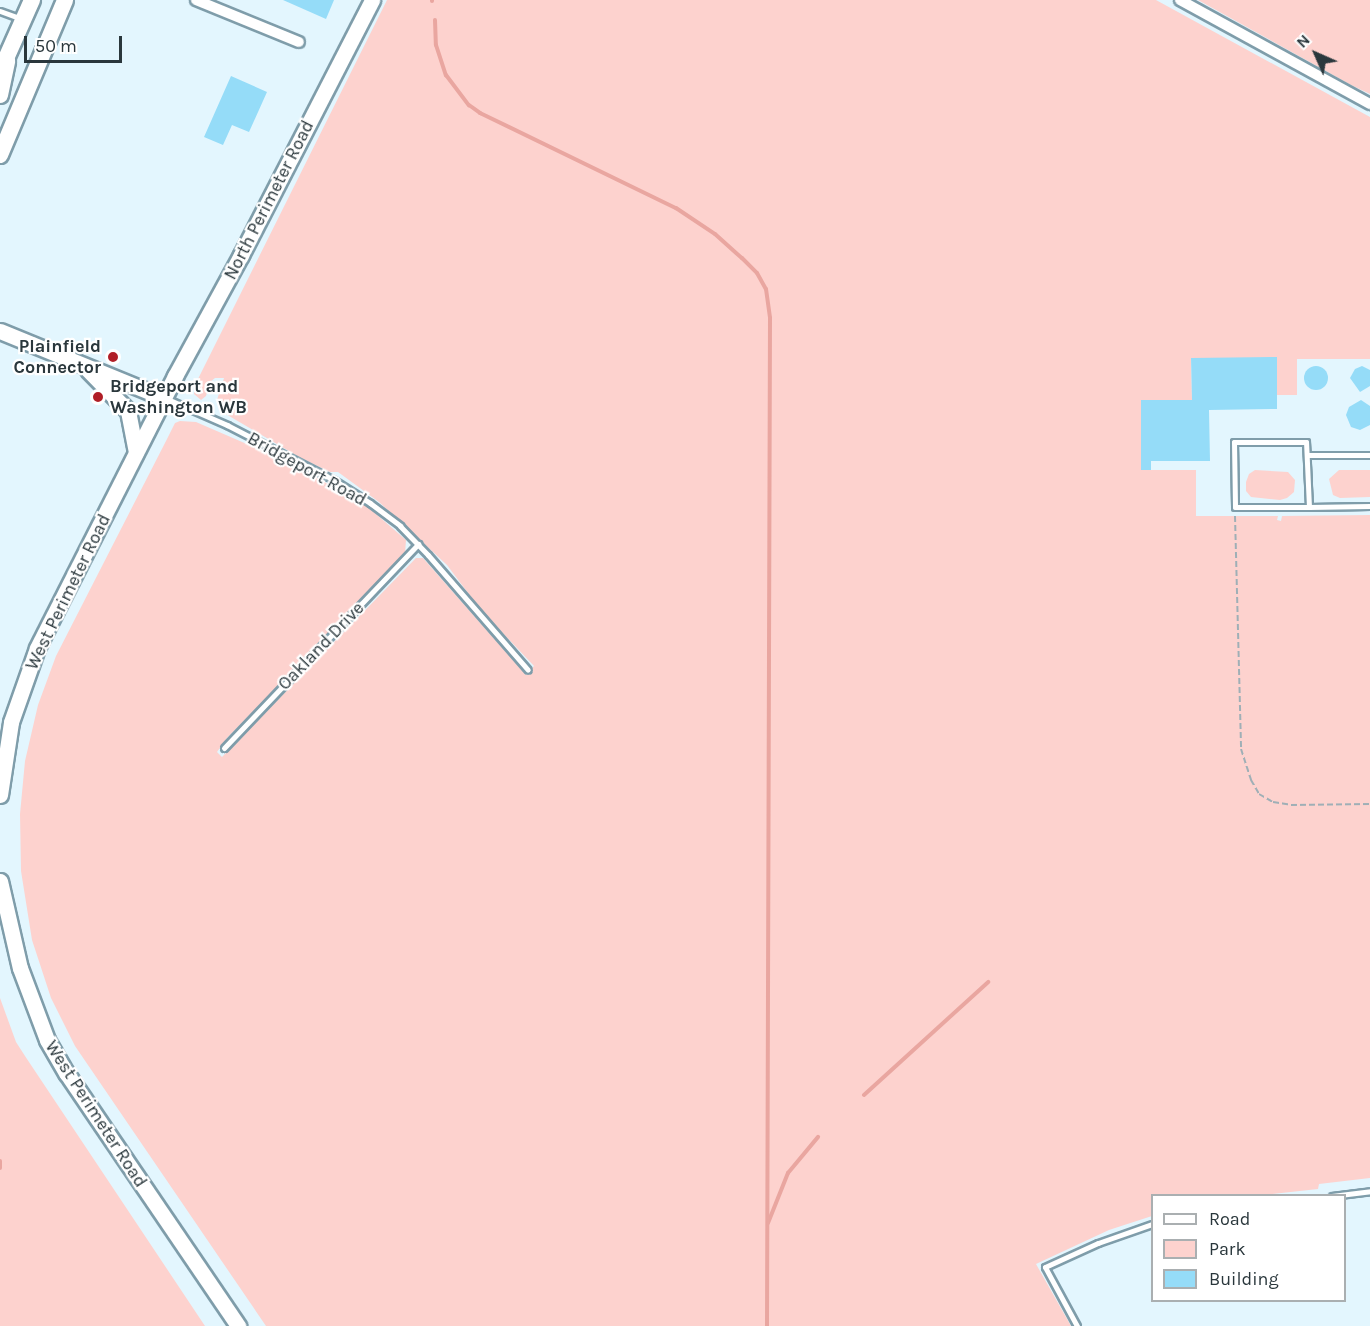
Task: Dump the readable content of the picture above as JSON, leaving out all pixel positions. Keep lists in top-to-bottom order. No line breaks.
{"streets":{"street":["North Perimeter Road","Bridgeport Road","West Perimeter Road"],"lane":["Oakland Drive"]},"crossings":[["North Perimeter Road","Bridgeport Road"],["North Perimeter Road","West Perimeter Road"],["Bridgeport Road","West Perimeter Road"],["Bridgeport Road","Oakland Drive"]],"places":["Plainfield Connector","Bridgeport and Washington WB"],"legend":["Road","Park","Building"],"scale_bar":"50 m","north":"top left"}
